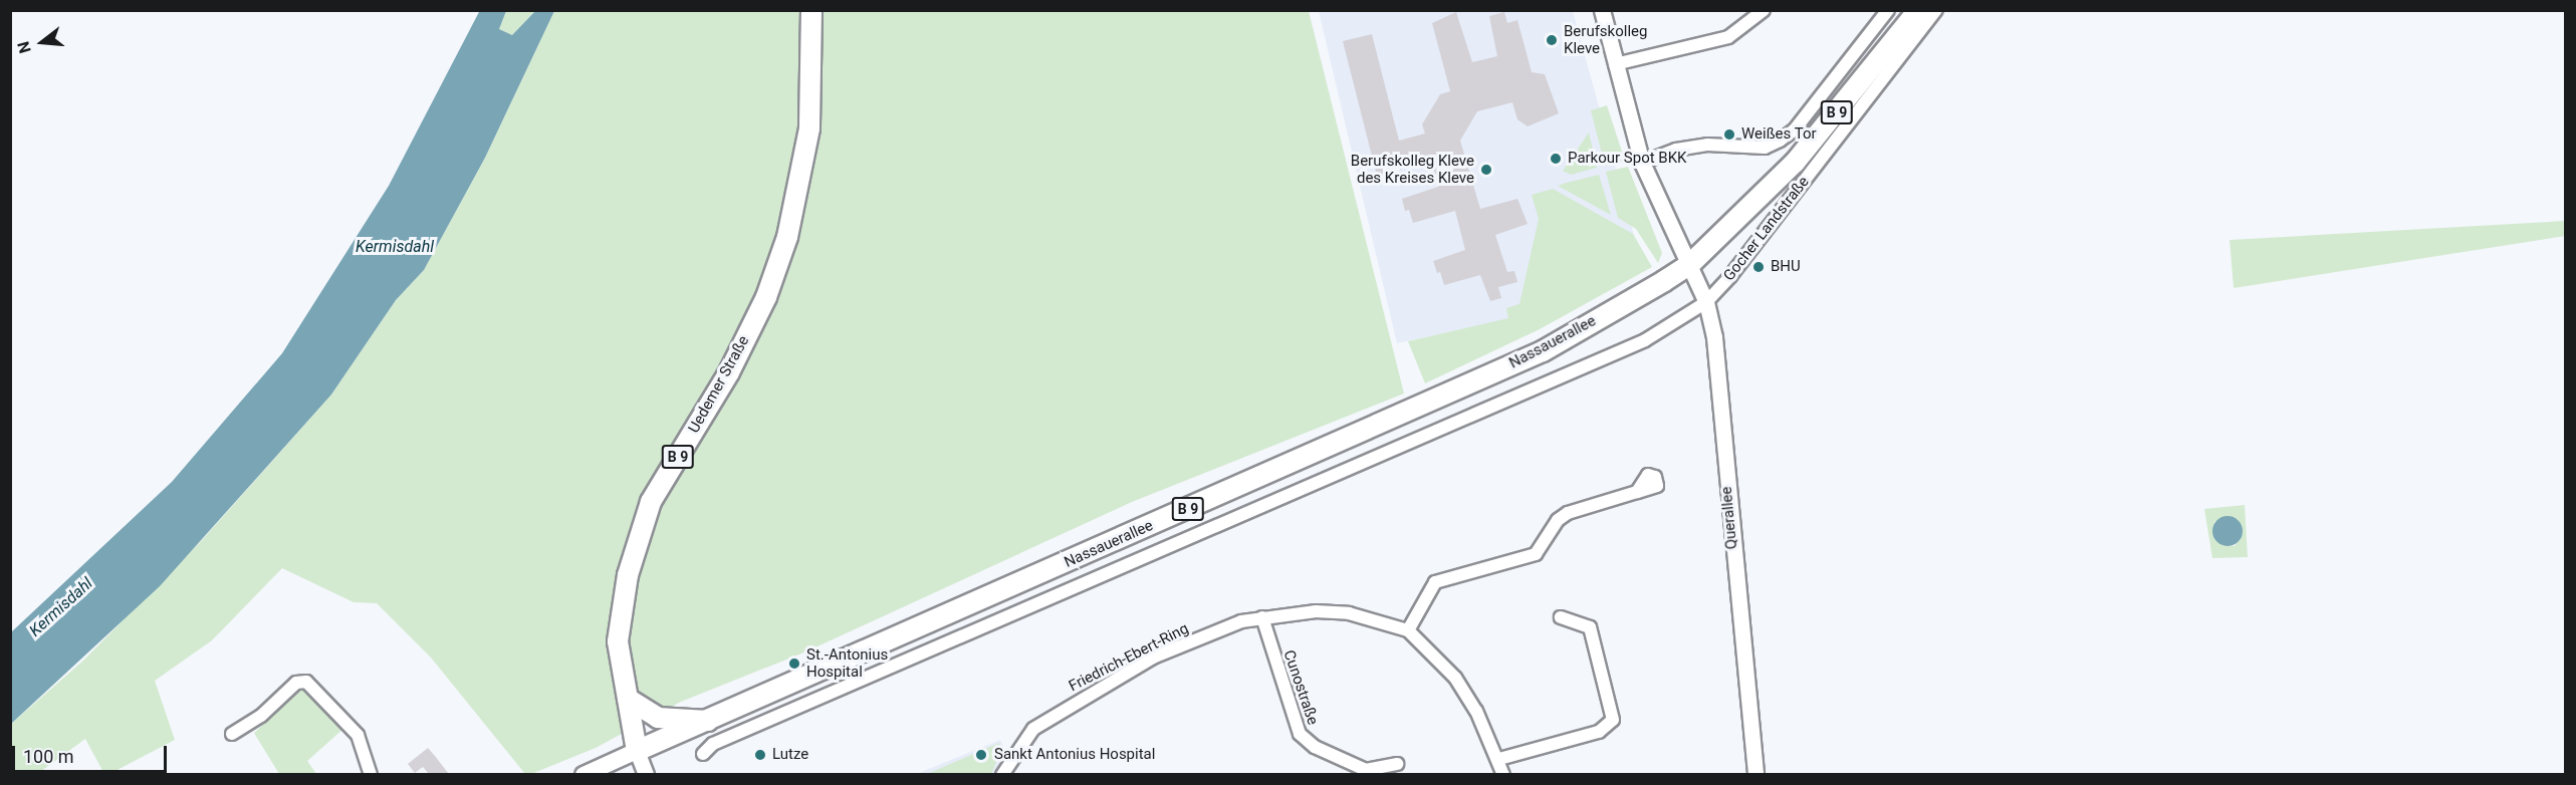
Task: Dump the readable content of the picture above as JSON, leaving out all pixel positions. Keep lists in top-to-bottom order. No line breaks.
{"streets":{"main road":["B 9","Gocher Landstraße","Nassauerallee","Uedemer Straße"],"street":["Querallee","Friedrich-Ebert-Ring","Cunostraße"]},"crossings":[["Gocher Landstraße","Nassauerallee"],["Gocher Landstraße","Querallee"],["Nassauerallee","Uedemer Straße"],["Nassauerallee","Querallee"],["Friedrich-Ebert-Ring","Cunostraße"]],"water":["Kermisdahl"],"places":["Berufskolleg Kleve","Weißes Tor","Parkour Spot BKK","Berufskolleg Kleve des Kreises Kleve","BHU","St.-Antonius Hospital","Lutze","Sankt Antonius Hospital"],"scale_bar":"100 m","north":"left"}
